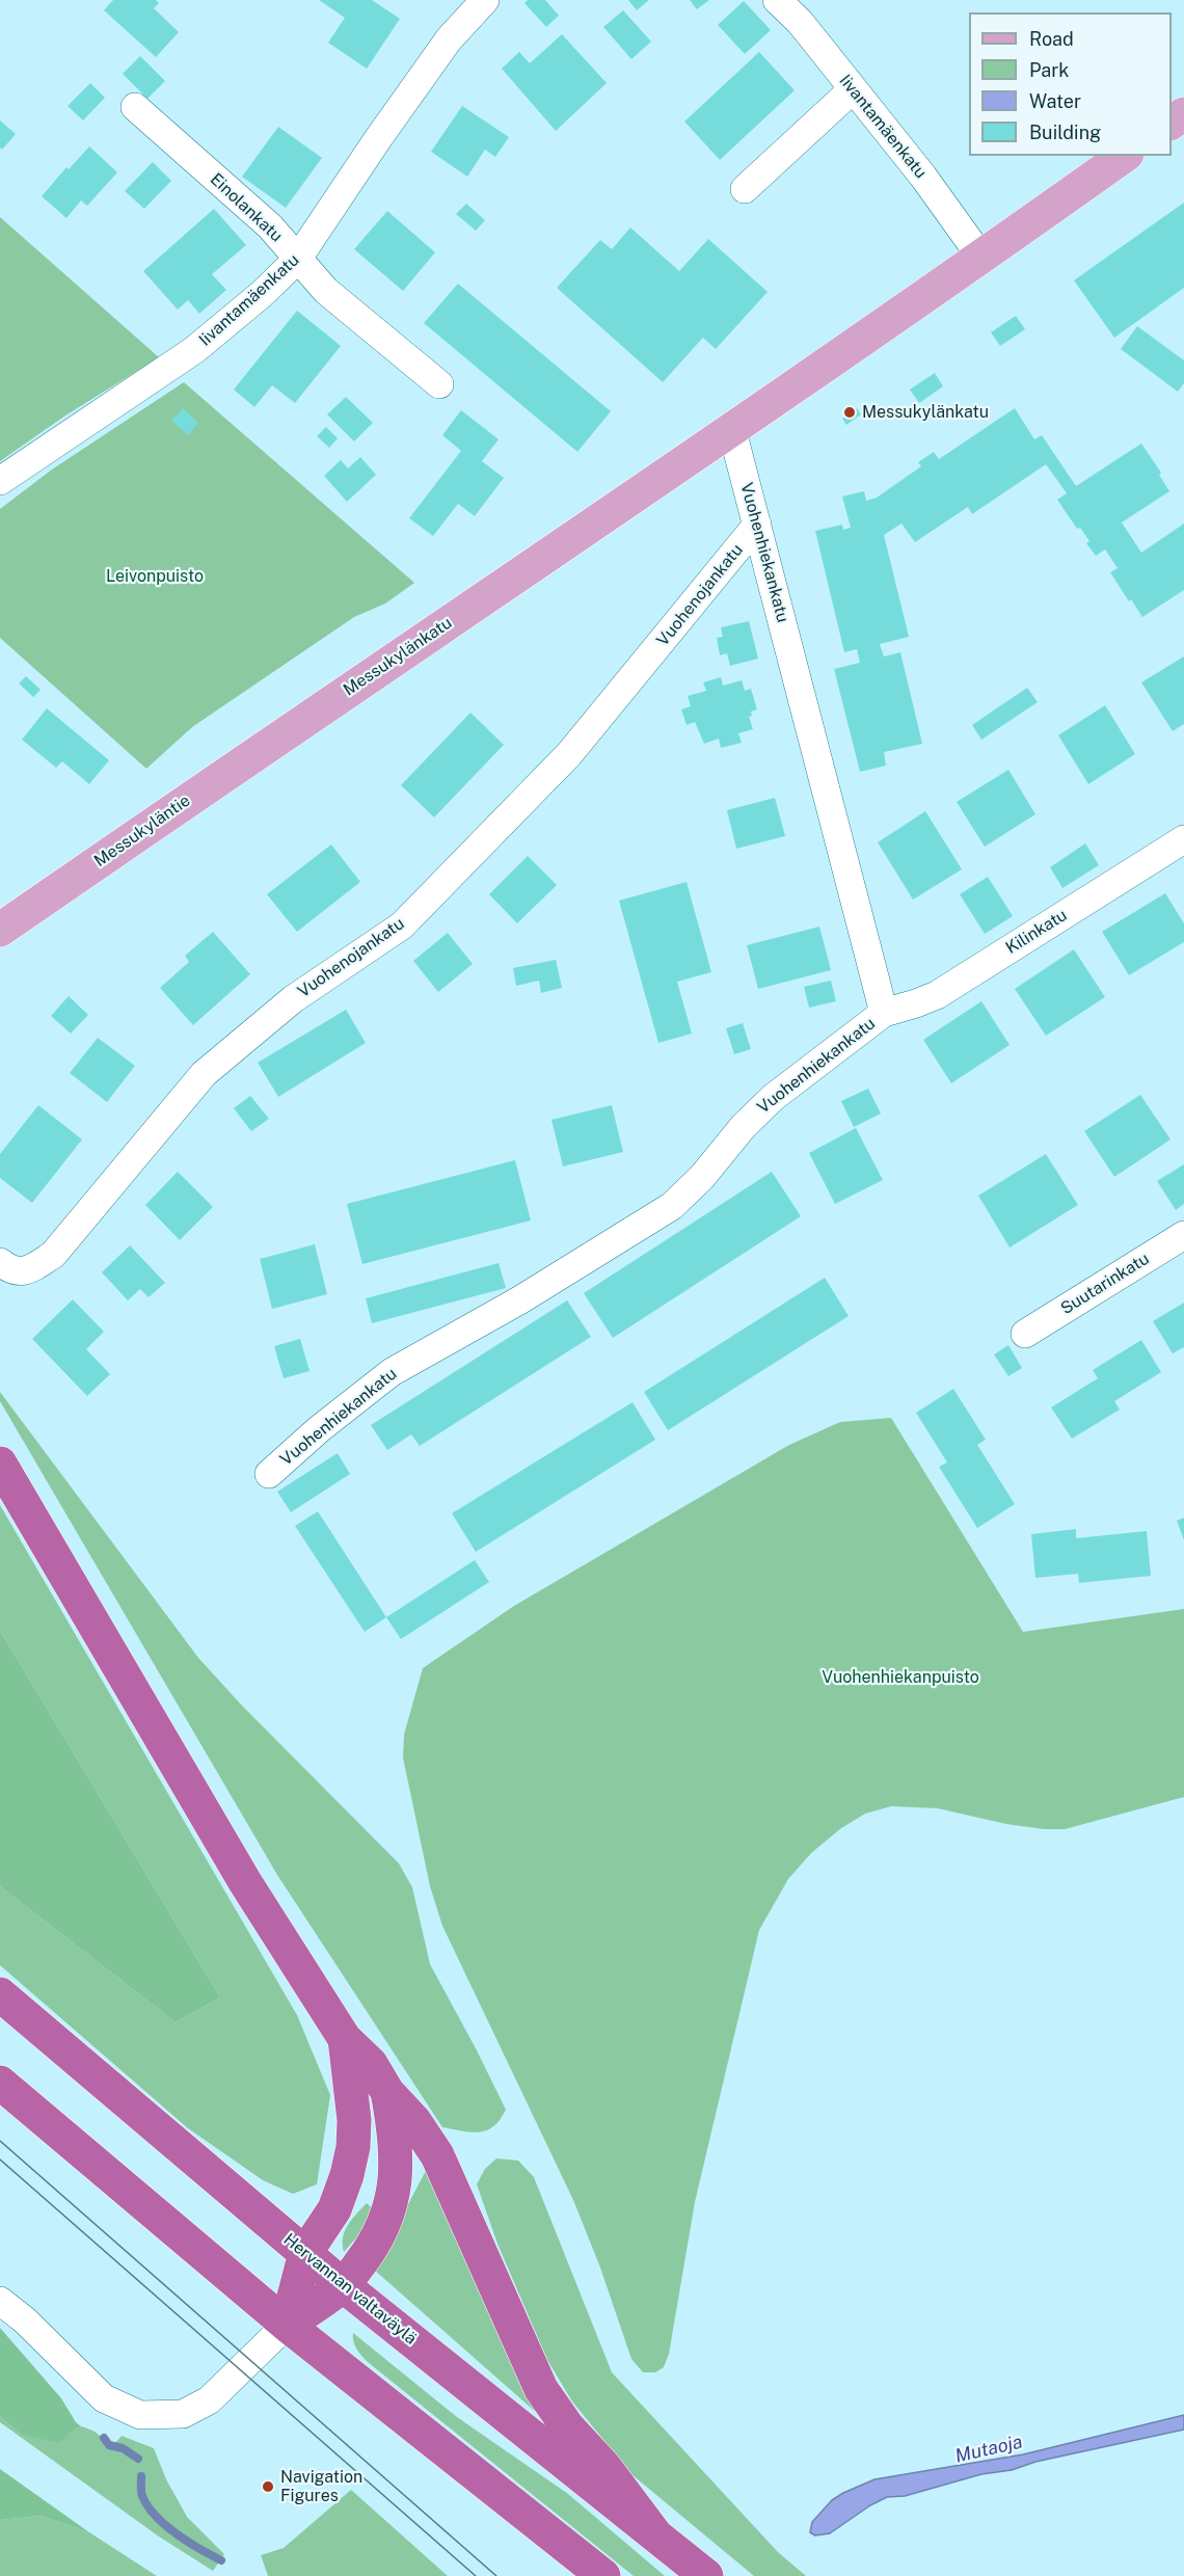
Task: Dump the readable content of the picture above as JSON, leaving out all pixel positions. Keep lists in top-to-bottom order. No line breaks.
{"streets":{"highway":["Hervannan valtaväylä"],"main road":["Messukylänkatu","Messukyläntie"],"street":["Iivantamäenkatu","Einolankatu","Vuohenhiekankatu","Vuohenojankatu","Kilinkatu","Suutarinkatu"]},"crossings":[["Iivantamäenkatu","Einolankatu"],["Iivantamäenkatu","Messukylänkatu"],["Vuohenhiekankatu","Vuohenojankatu"],["Vuohenhiekankatu","Messukylänkatu"],["Vuohenhiekankatu","Kilinkatu"],["Messukylänkatu","Messukyläntie"]],"water":["Mutaoja"],"parks":["Leivonpuisto","Vuohenhiekanpuisto"],"places":["Messukylänkatu","Navigation Figures"],"legend":["Road","Park","Water","Building"]}
